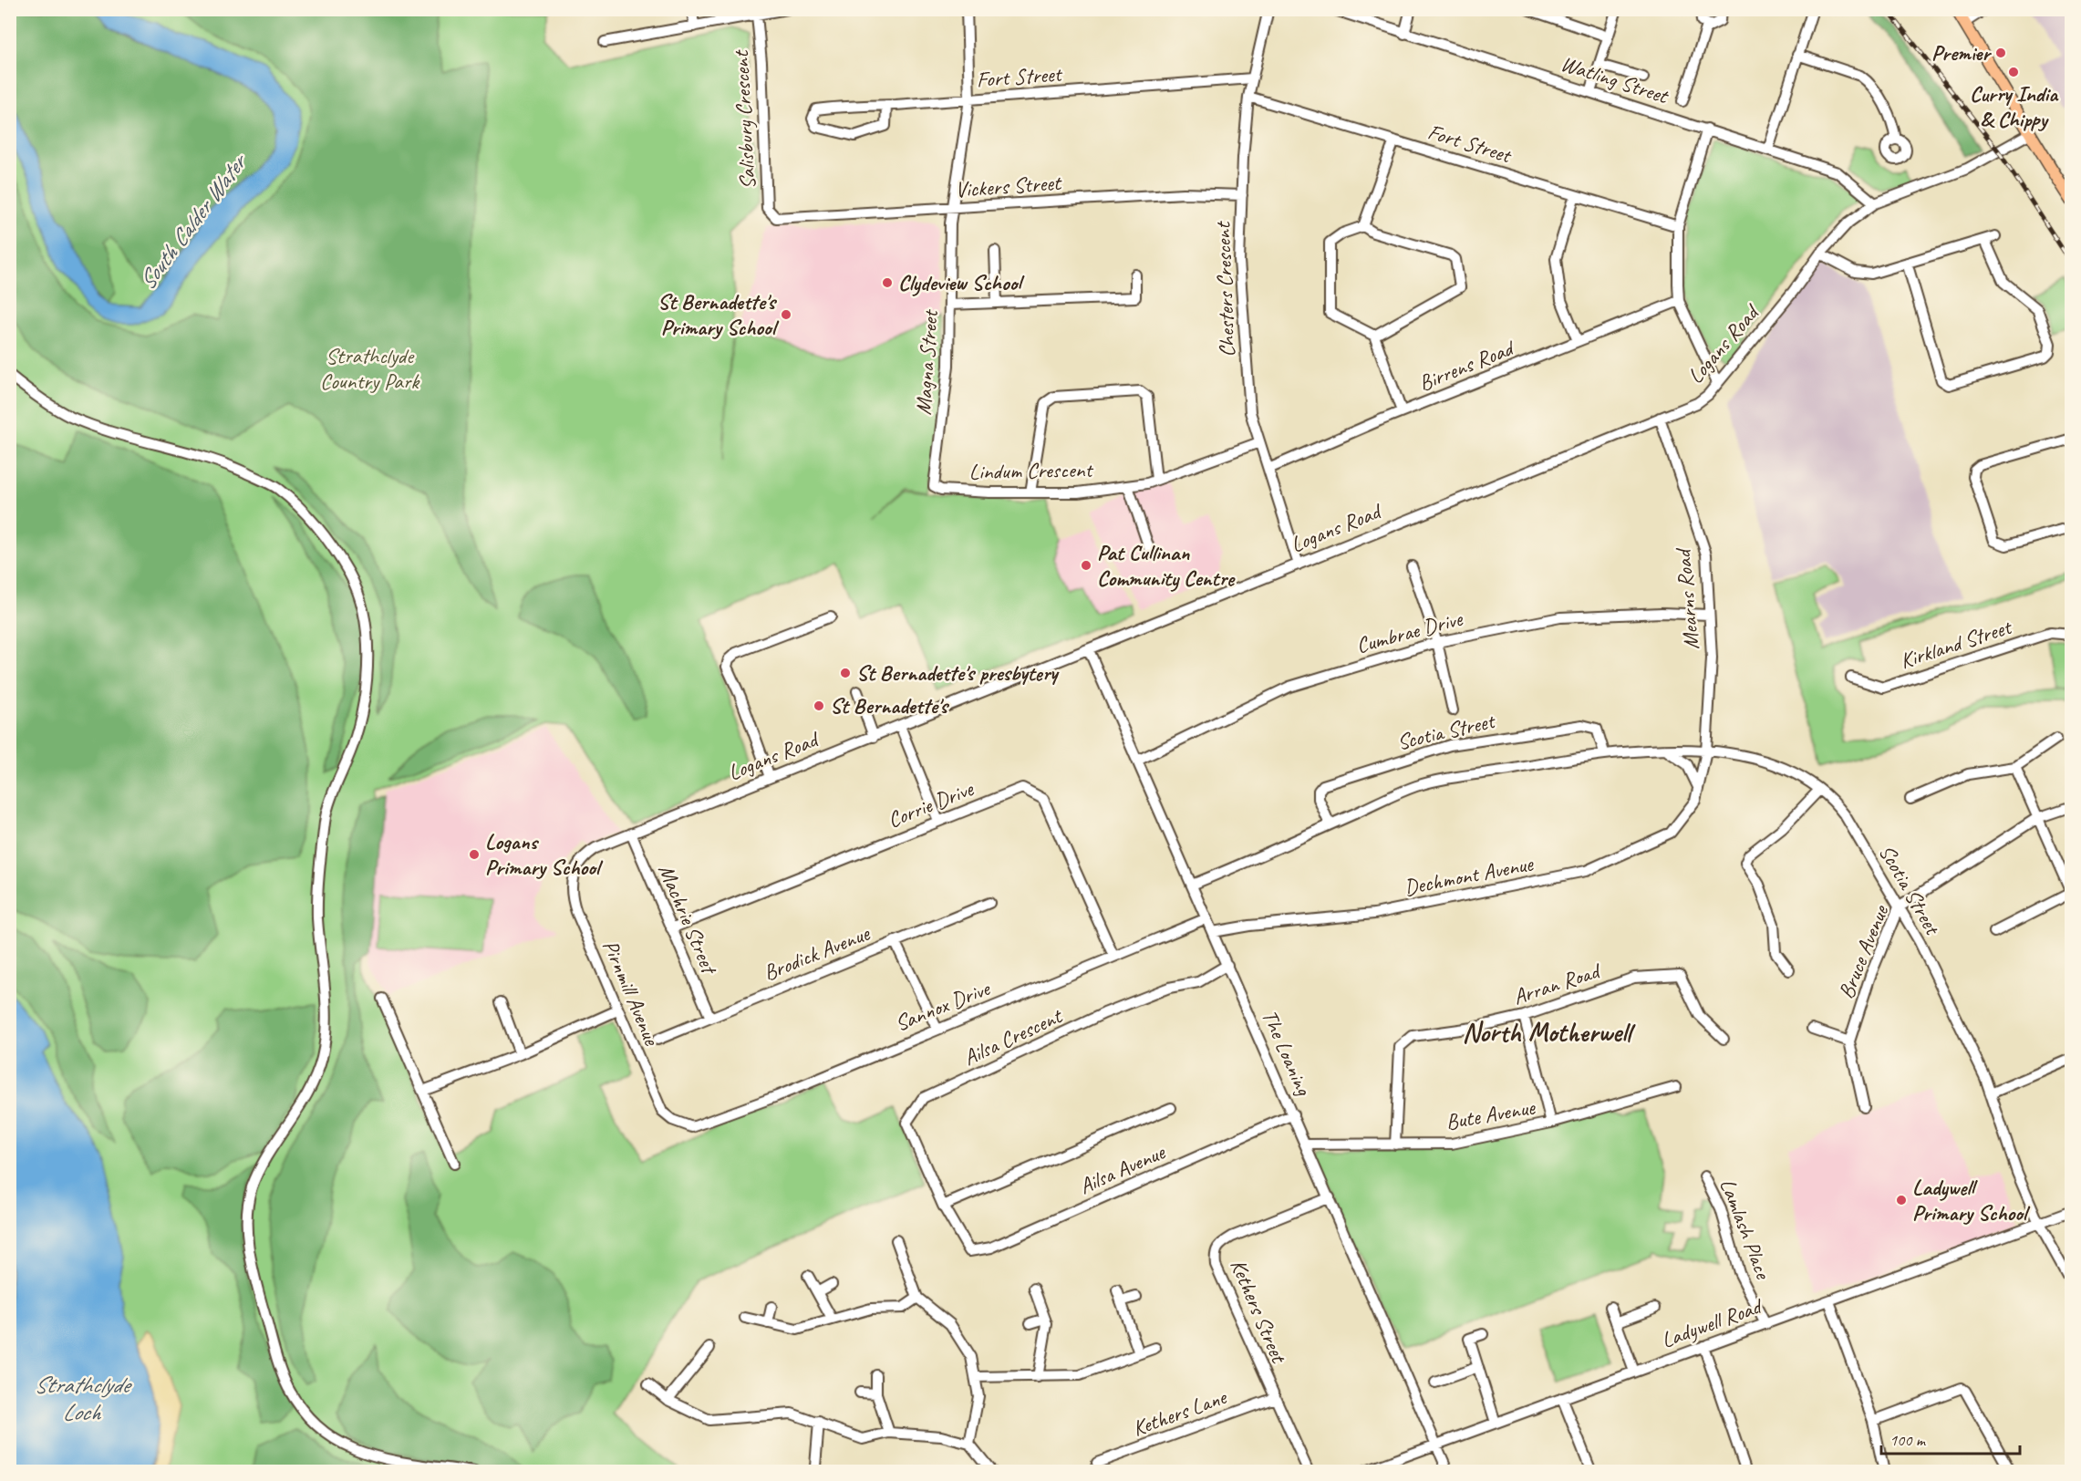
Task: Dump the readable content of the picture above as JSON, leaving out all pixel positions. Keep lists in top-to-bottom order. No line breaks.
{"streets":{"street":["Fort Street","Watling Street","Salisbury Crescent","Vickers Street","Chesters Crescent","Logans Road","Magna Street","Birrens Road","Lindum Crescent","Mearns Road","Cumbrae Drive","Kirkland Street","Scotia Street","Corrie Drive","Dechmont Avenue","Machrie Street","Bruce Avenue","Brodick Avenue","Arran Road","Pirnmill Avenue","Sannox Drive","Ailsa Crescent","The Loaning","Bute Avenue","Ailsa Avenue","Lamlash Place","Kethers Street","Ladywell Road","Kethers Lane"]},"crossings":[["Fort Street","Chesters Crescent"],["Fort Street","Magna Street"],["Watling Street","Logans Road"],["Salisbury Crescent","Vickers Street"],["Vickers Street","Chesters Crescent"],["Vickers Street","Magna Street"],["Chesters Crescent","Logans Road"],["Chesters Crescent","Birrens Road"],["Chesters Crescent","Lindum Crescent"],["Logans Road","Mearns Road"],["Logans Road","Machrie Street"],["Logans Road","Pirnmill Avenue"],["Logans Road","The Loaning"],["Magna Street","Lindum Crescent"],["Mearns Road","Cumbrae Drive"],["Mearns Road","Scotia Street"],["Mearns Road","Dechmont Avenue"],["Cumbrae Drive","The Loaning"],["Scotia Street","Dechmont Avenue"],["Scotia Street","Bruce Avenue"],["Scotia Street","The Loaning"],["Scotia Street","Ladywell Road"],["Corrie Drive","Machrie Street"],["Corrie Drive","Sannox Drive"],["Dechmont Avenue","The Loaning"],["Machrie Street","Brodick Avenue"],["Arran Road","Bute Avenue"],["Pirnmill Avenue","Sannox Drive"],["Sannox Drive","The Loaning"],["Ailsa Crescent","The Loaning"],["Ailsa Crescent","Ailsa Avenue"],["The Loaning","Bute Avenue"],["The Loaning","Ailsa Avenue"],["The Loaning","Kethers Street"],["The Loaning","Ladywell Road"],["Lamlash Place","Ladywell Road"],["Kethers Street","Kethers Lane"]],"districts":["North Motherwell"],"water":["South Calder Water","Strathclyde Loch"],"parks":["Strathclyde Country Park"],"places":["Premier","Curry India & Chippy","Clydeview School","St Bernadette's Primary School","Pat Cullinan Community Centre","St Bernadette's presbytery","St Bernadette's","Logans Primary School","Ladywell Primary School"],"scale_bar":"100 m"}
